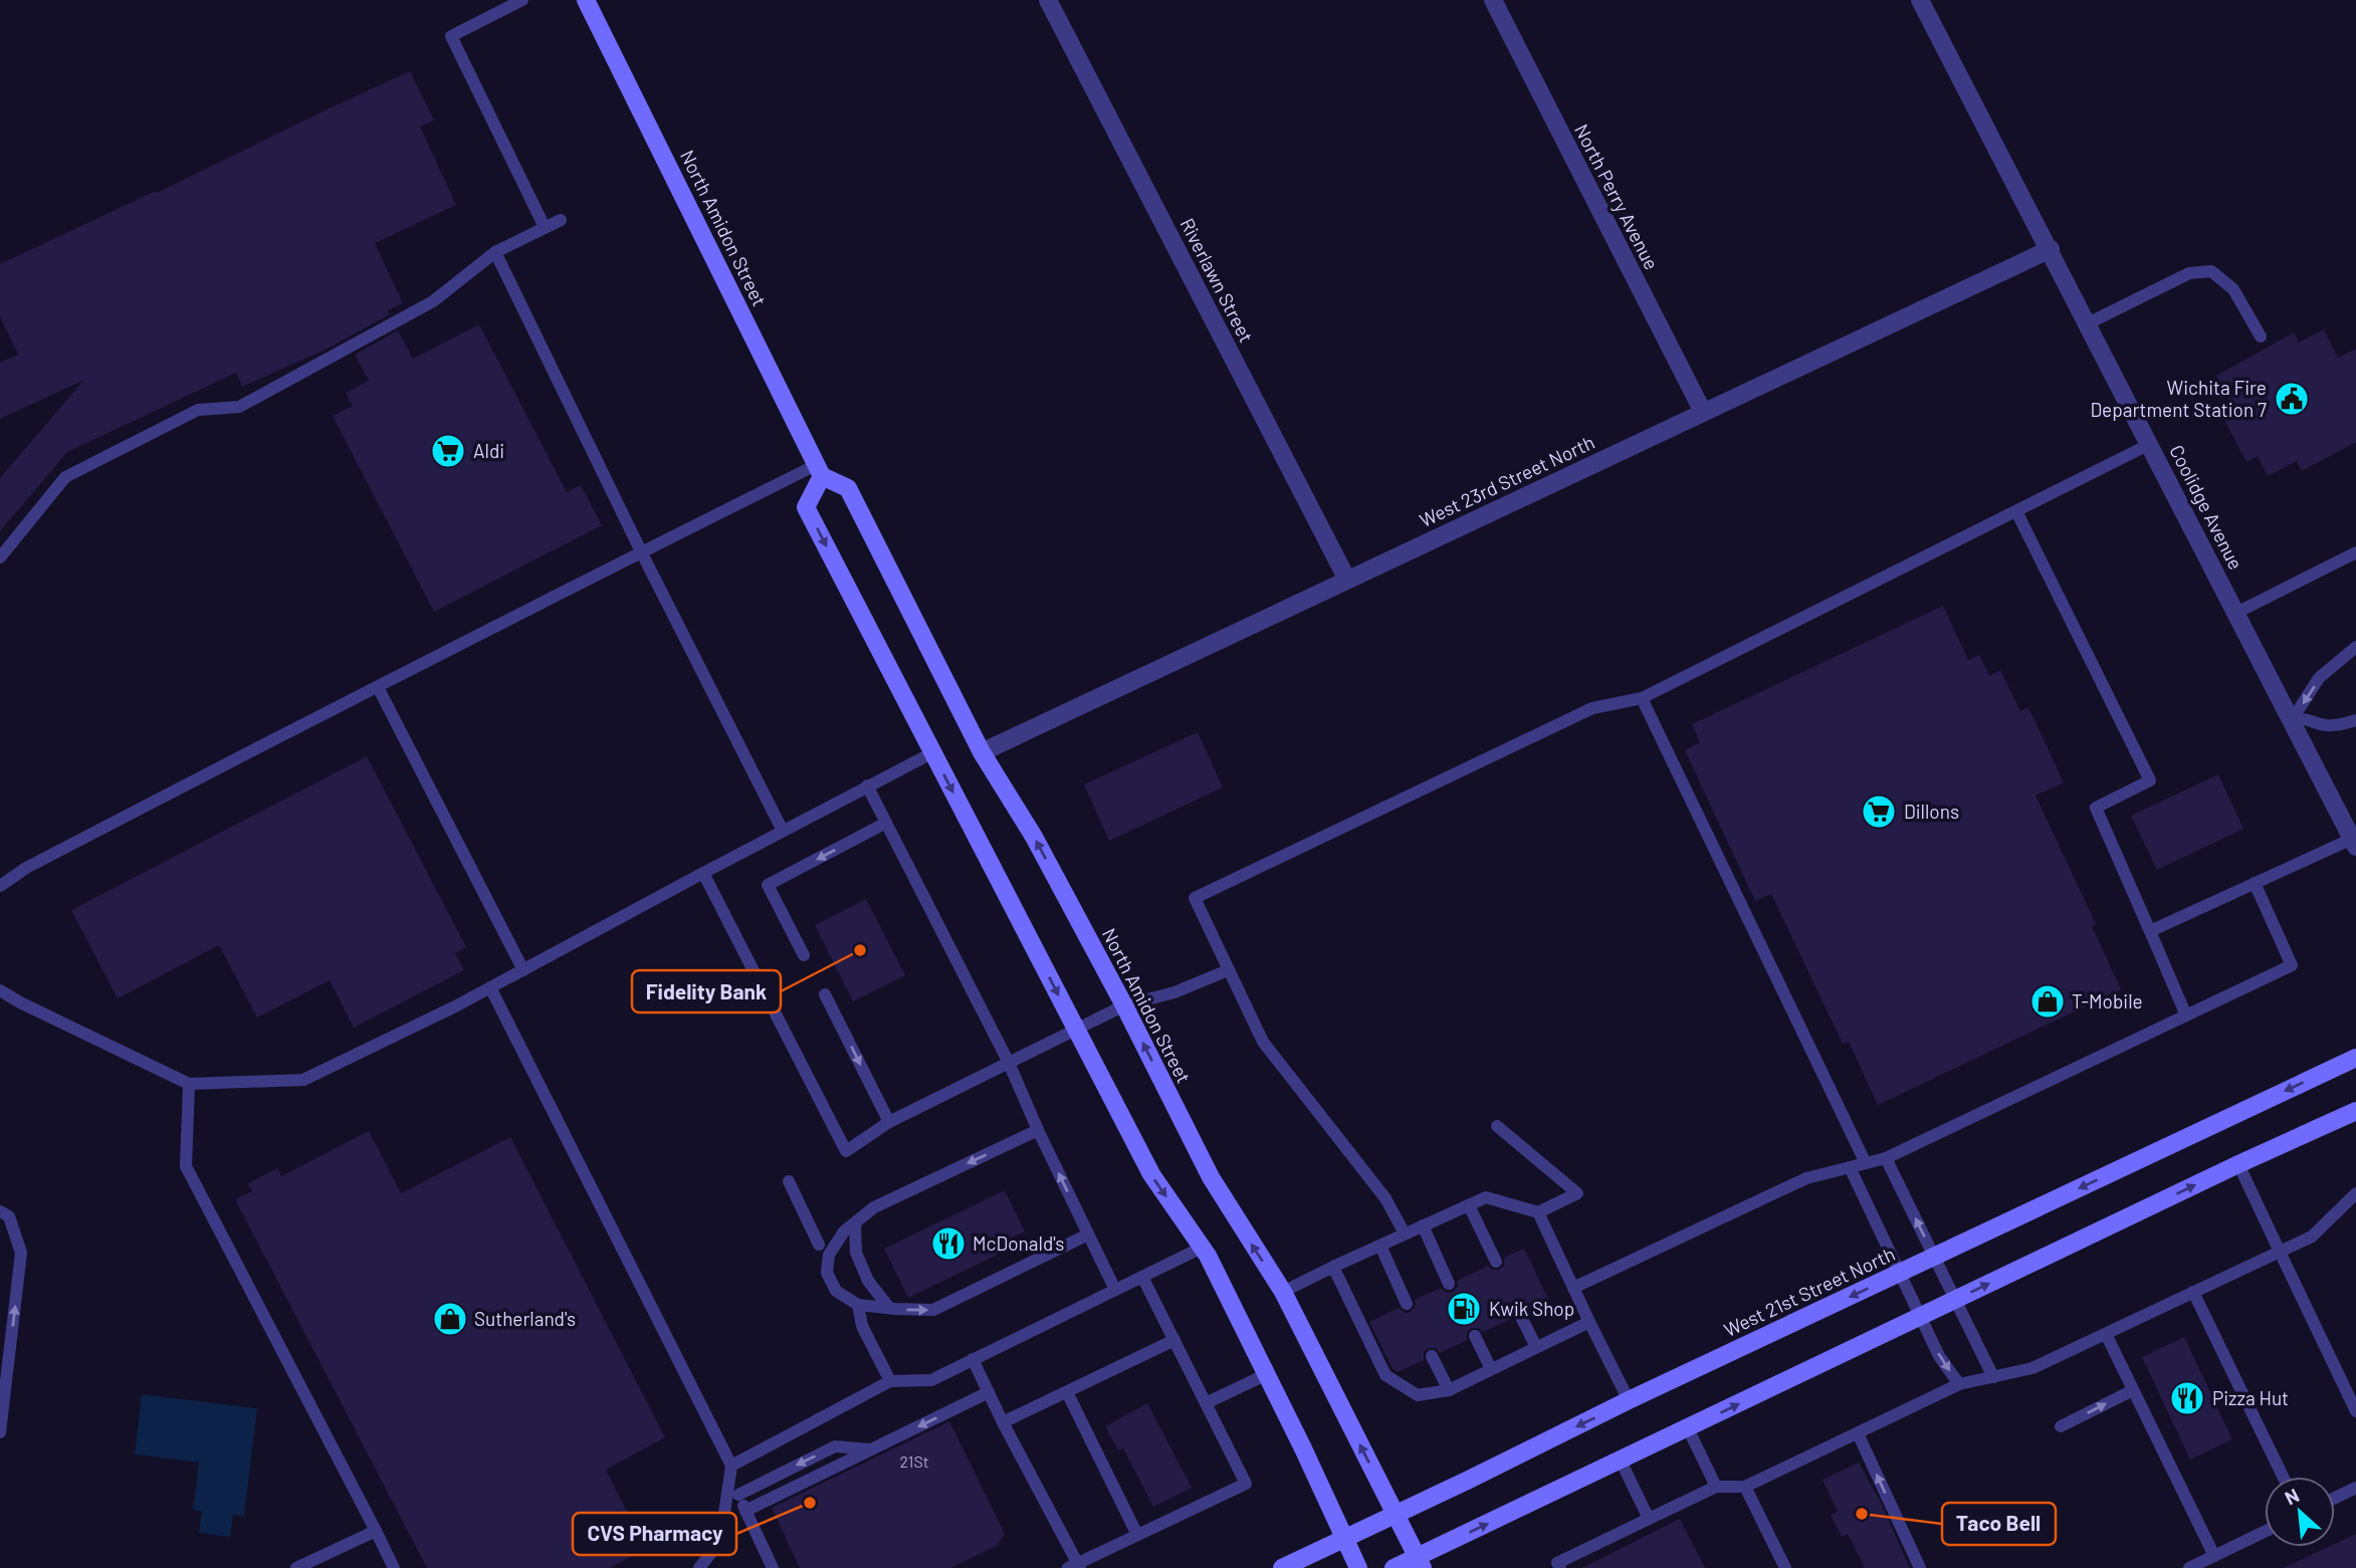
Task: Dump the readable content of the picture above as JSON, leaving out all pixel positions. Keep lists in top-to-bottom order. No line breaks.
{"streets":{"main road":["North Amidon Street","West 21st Street North"],"street":["North Perry Avenue","Riverlawn Street","West 23rd Street North","Coolidge Avenue"]},"crossings":[["North Perry Avenue","West 23rd Street North"],["North Amidon Street","West 23rd Street North"],["North Amidon Street","West 21st Street North"],["Riverlawn Street","West 23rd Street North"],["West 23rd Street North","Coolidge Avenue"]],"places":{"public building":["Wichita Fire Department Station 7"],"supermarket":["Aldi","Dillons"],"other":["Fidelity Bank","CVS Pharmacy","Taco Bell"],"shop":["T-Mobile","Sutherland's"],"restaurant":["McDonald's","Pizza Hut"],"fuel station":["Kwik Shop"]},"house_numbers":["21St"],"north":"top left"}
